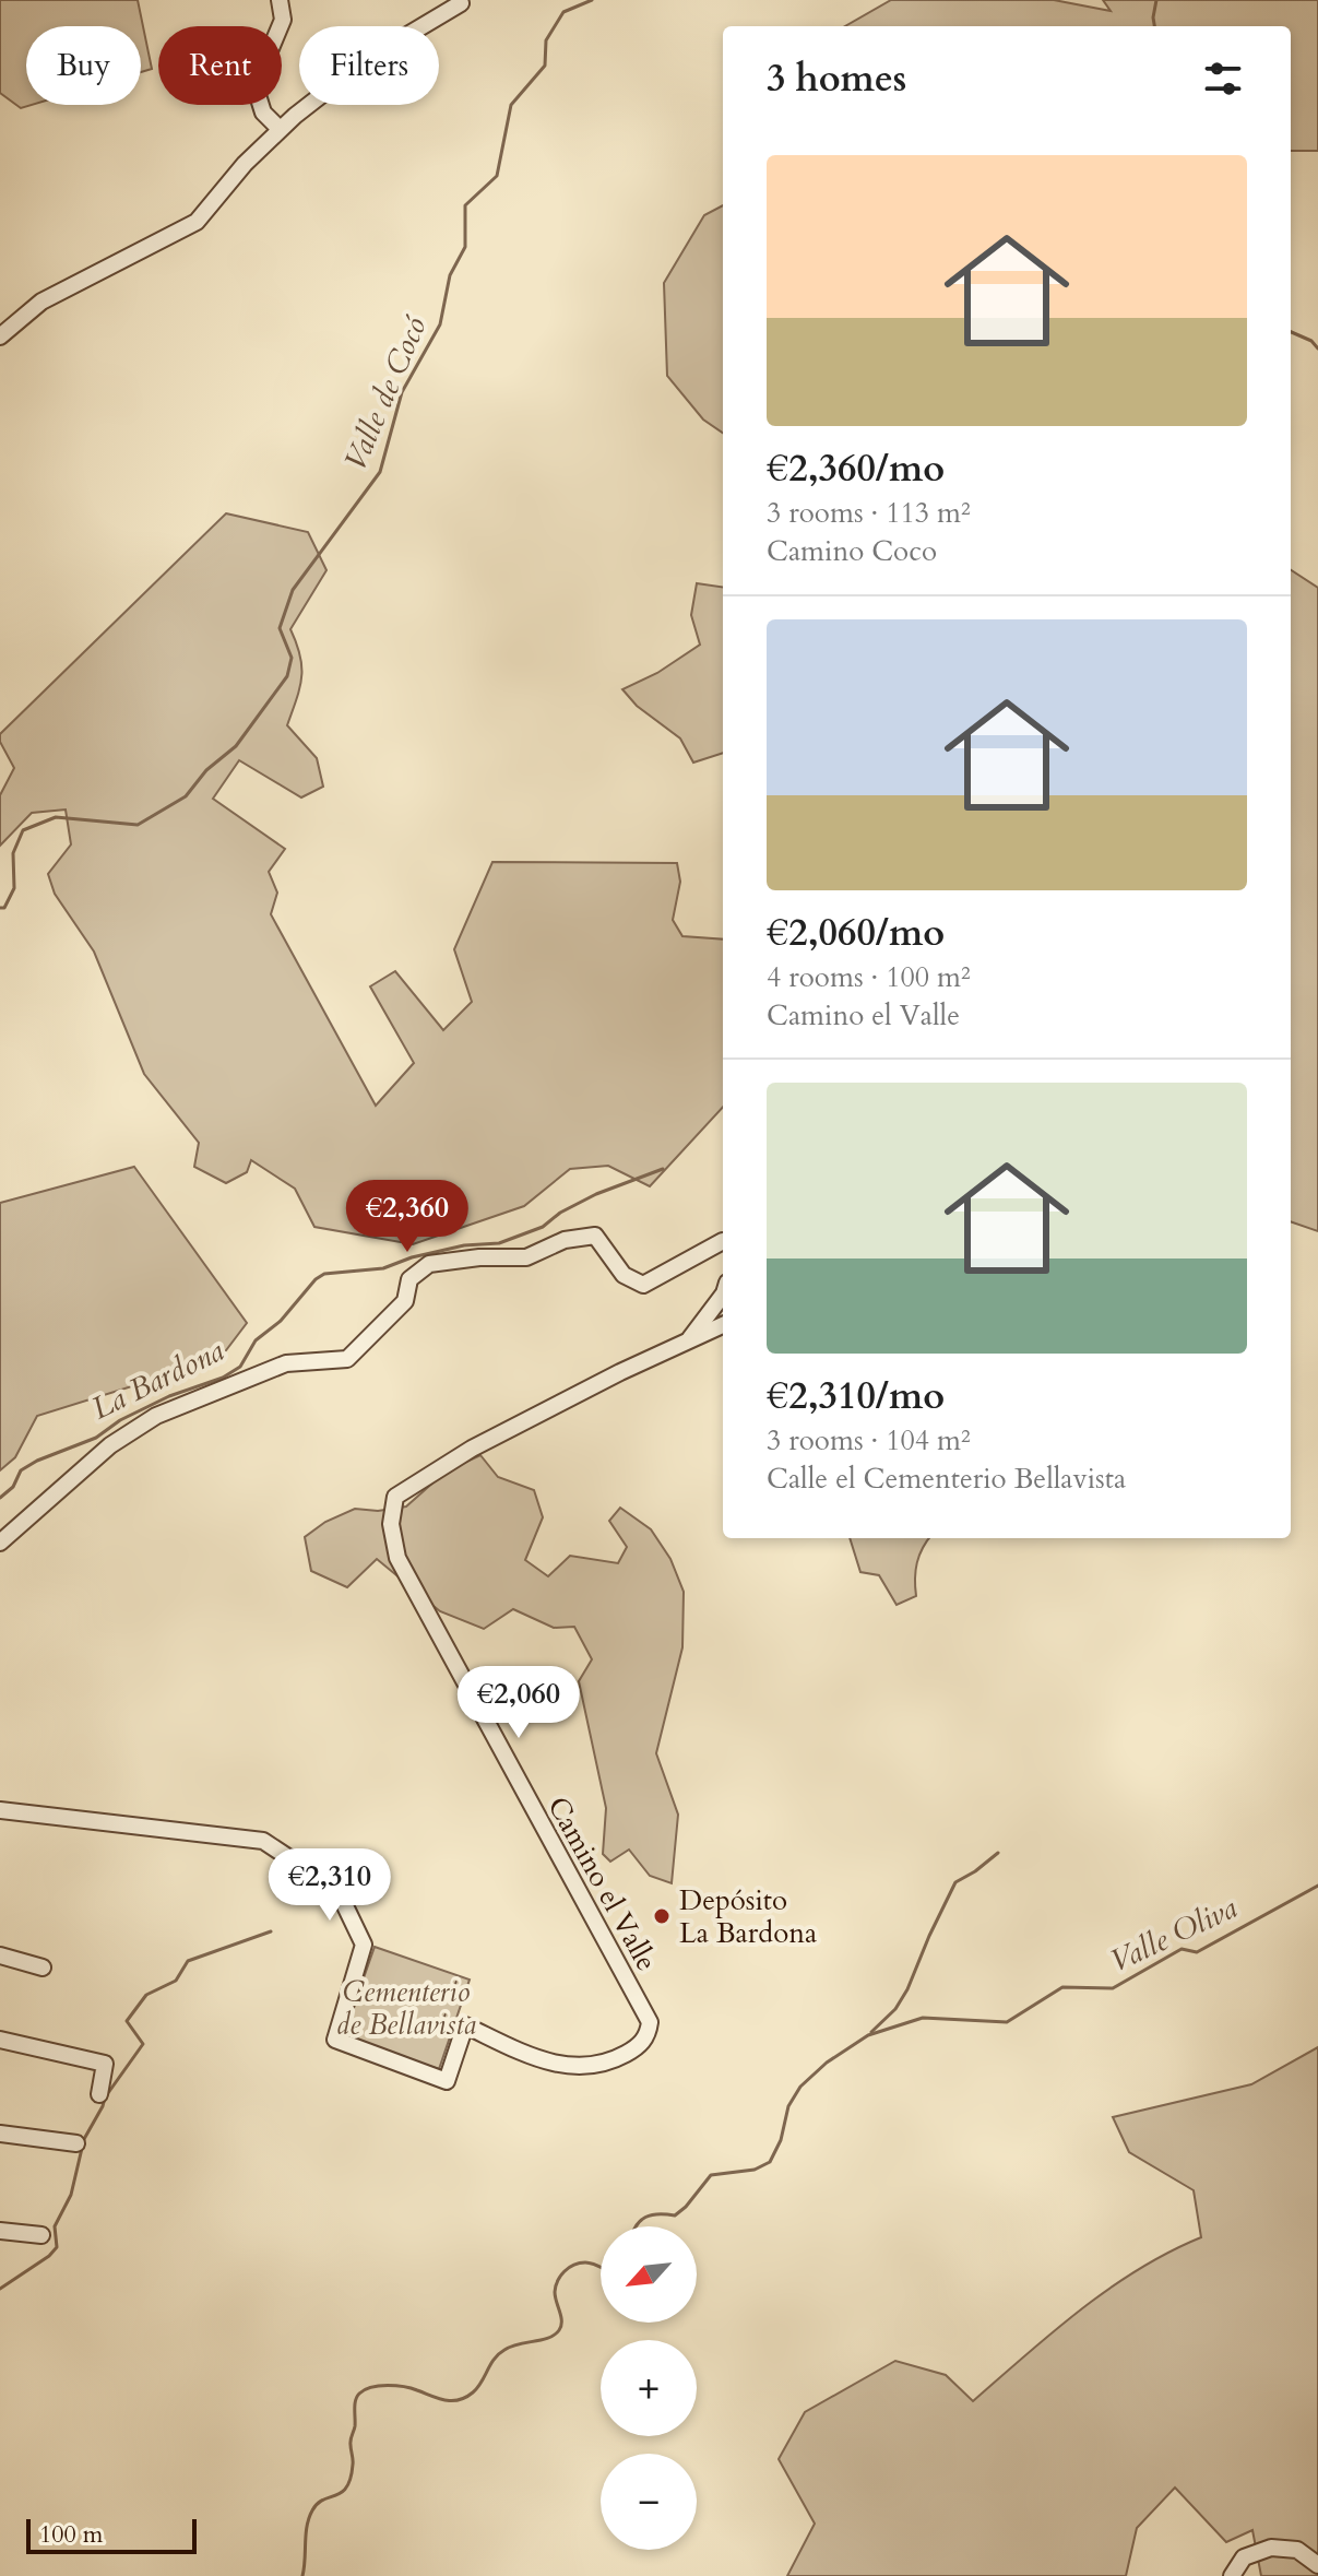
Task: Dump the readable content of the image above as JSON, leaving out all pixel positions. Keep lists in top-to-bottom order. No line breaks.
{"streets":{"street":["Camino el Valle"]},"water":["Valle de Cocó","La Bardona","Valle Oliva"],"parks":["Cementerio de Bellavista"],"places":["Depósito La Bardona"],"scale_bar":"100 m","north":"bottom left","page":{"chip":["Buy","Rent","Filters"],"heading":"3 homes","list":[{"name":"€2,360/mo","note":"3 rooms · 113 m² · Camino Coco"},{"name":"€2,060/mo","note":"4 rooms · 100 m² · Camino el Valle"},{"name":"€2,310/mo","note":"3 rooms · 104 m² · Calle el Cementerio Bellavista"}],"price":["€2,360","€2,060","€2,310"],"map_buttons":["+","−"],"scale":"100 m"}}
